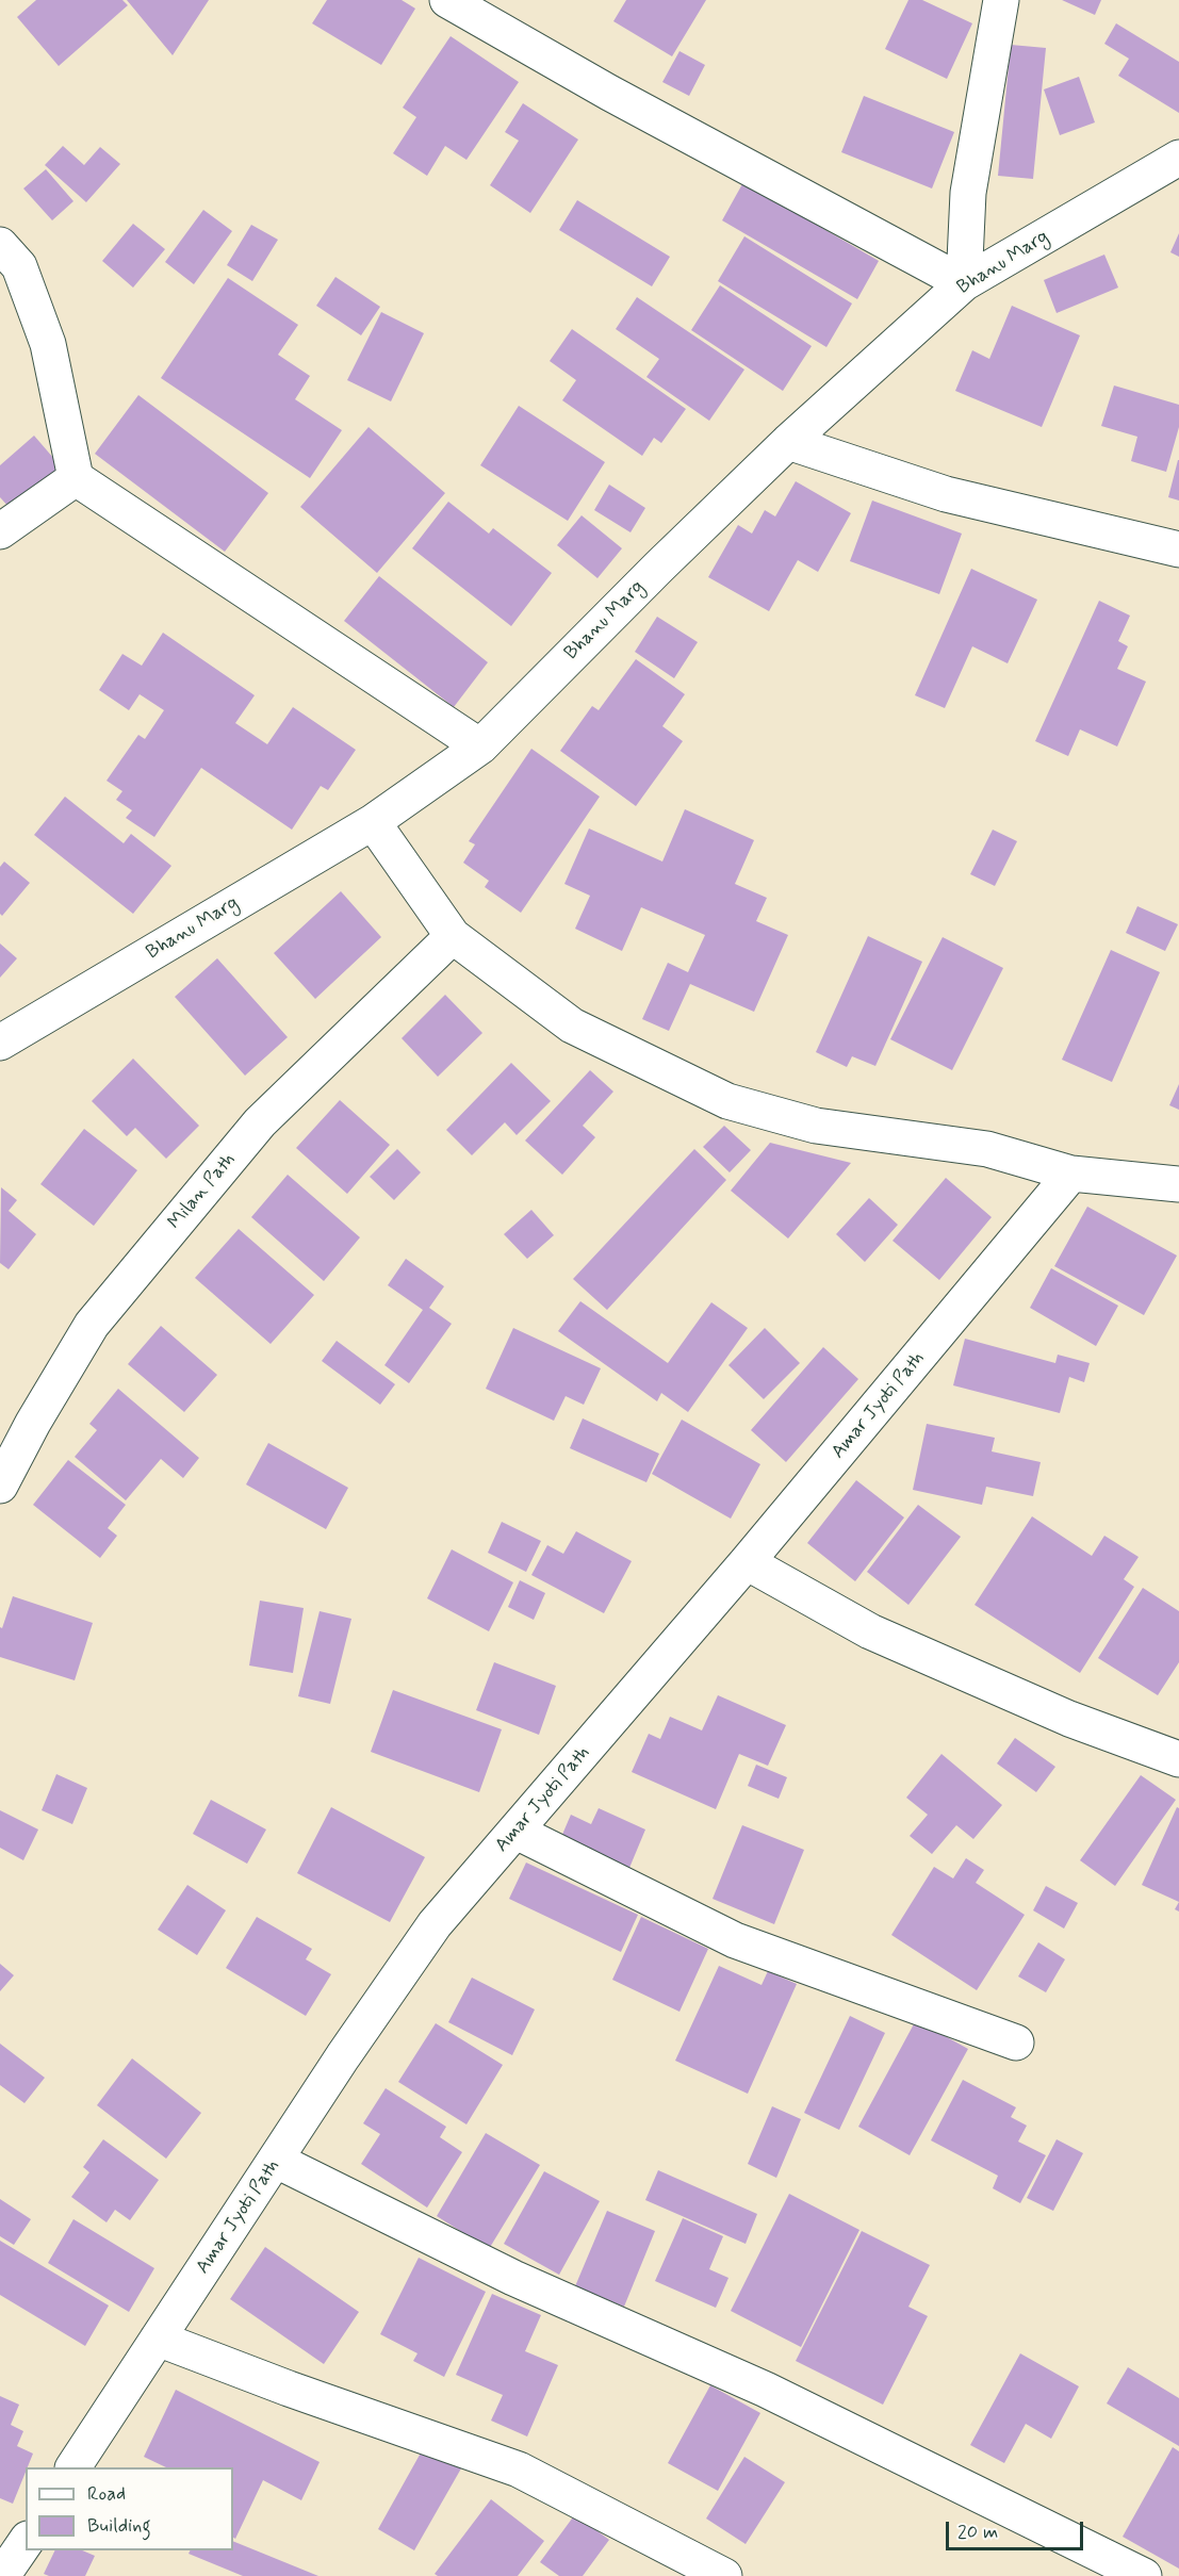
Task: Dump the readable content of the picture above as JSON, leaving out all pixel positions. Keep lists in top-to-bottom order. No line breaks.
{"streets":{"street":["Bhanu Marg","Milan Path","Amar Jyoti Path"]},"legend":["Road","Building"],"scale_bar":"20 m"}
